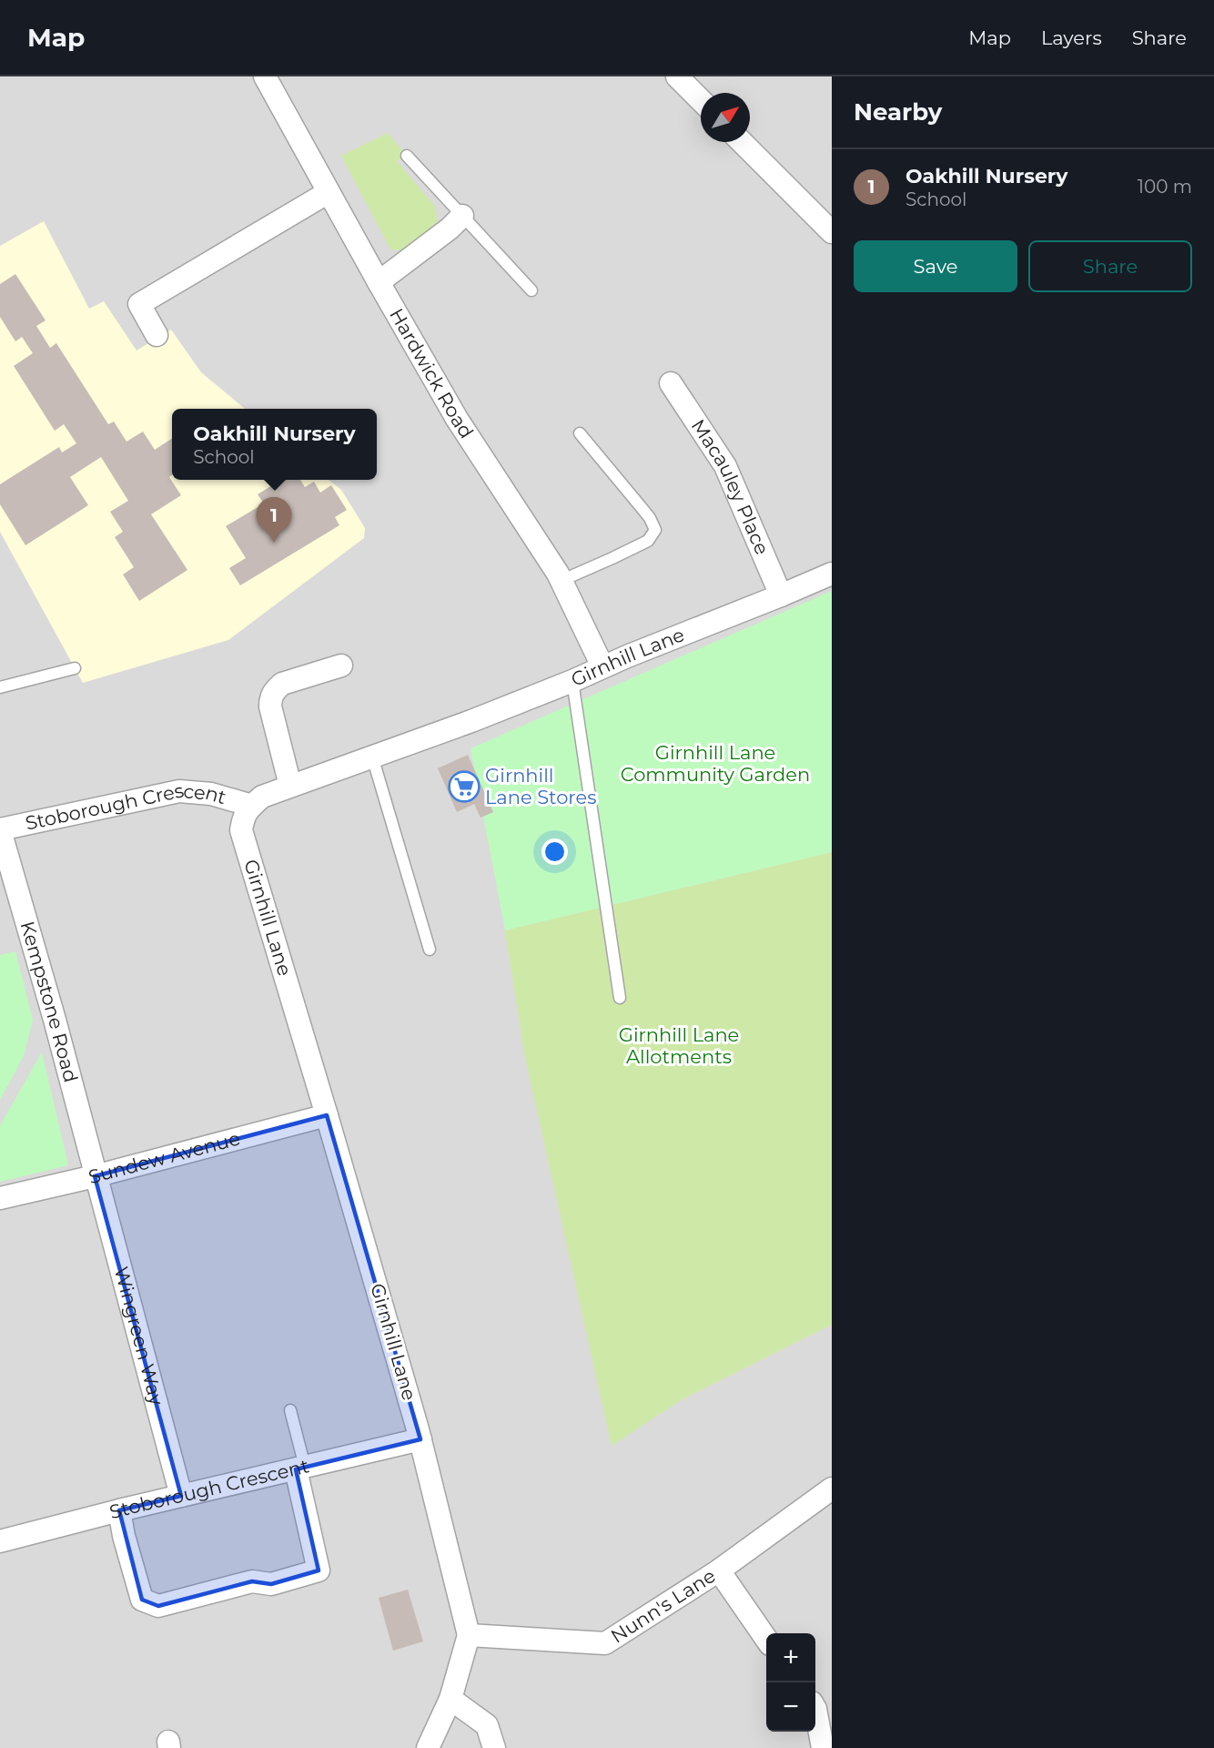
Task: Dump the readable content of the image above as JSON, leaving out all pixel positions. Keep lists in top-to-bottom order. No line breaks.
{"streets":{"street":["Hardwick Road","Macauley Place","Girnhill Lane","Stoborough Crescent","Kempstone Road","Sundew Avenue","Wingreen Way","Nunn's Lane"]},"crossings":[["Hardwick Road","Girnhill Lane"],["Macauley Place","Girnhill Lane"],["Girnhill Lane","Stoborough Crescent"],["Girnhill Lane","Sundew Avenue"],["Girnhill Lane","Nunn's Lane"],["Stoborough Crescent","Kempstone Road"],["Stoborough Crescent","Wingreen Way"],["Kempstone Road","Sundew Avenue"],["Kempstone Road","Wingreen Way"],["Sundew Avenue","Wingreen Way"]],"parks":["Girnhill Lane Community Garden","Girnhill Lane Allotments"],"places":{"supermarket":["Girnhill Lane Stores"]},"north":"top right","page":{"header":"Map","nav":["Map","Layers","Share"],"heading":"Nearby","list":[{"mark":"1","name":"Oakhill Nursery","note":"School","value":"100 m"}],"buttons":["Save","Share"],"popup":["Oakhill Nursery","School"],"pins":"1","map_buttons":["+","−"]}}
